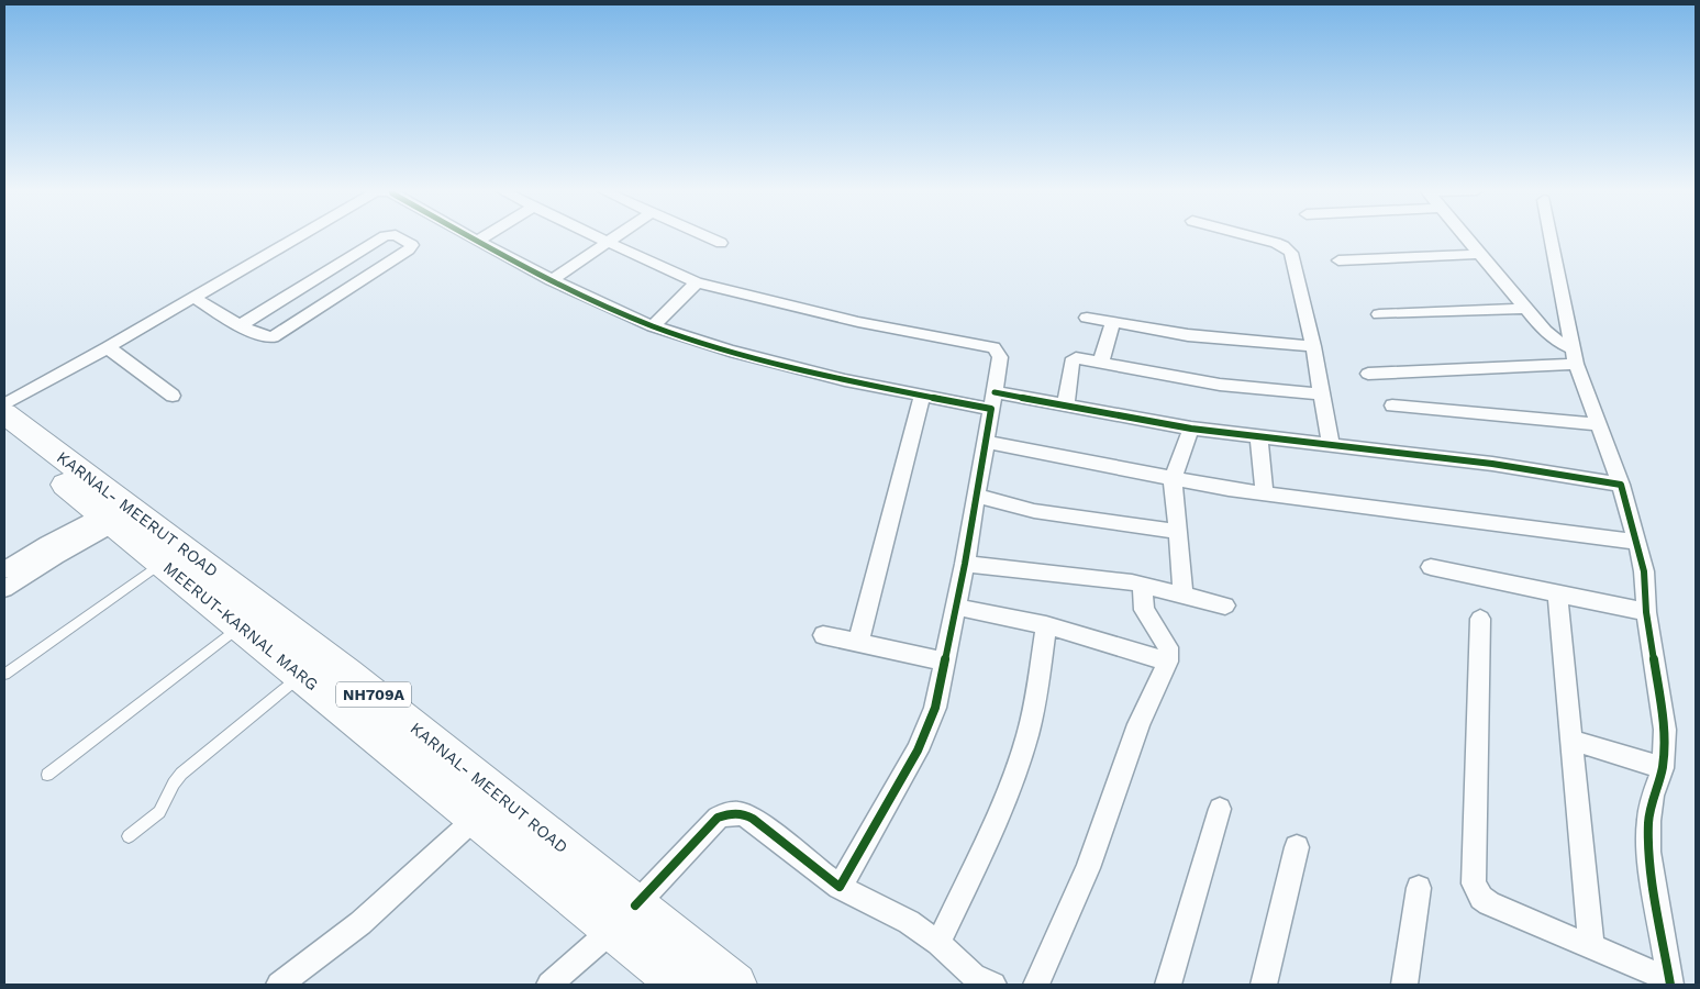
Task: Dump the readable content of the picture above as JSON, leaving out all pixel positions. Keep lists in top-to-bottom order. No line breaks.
{"streets":{"highway":["KARNAL- MEERUT ROAD","MEERUT-KARNAL MARG","NH709A"]},"crossings":[["KARNAL- MEERUT ROAD","MEERUT-KARNAL MARG"]]}
